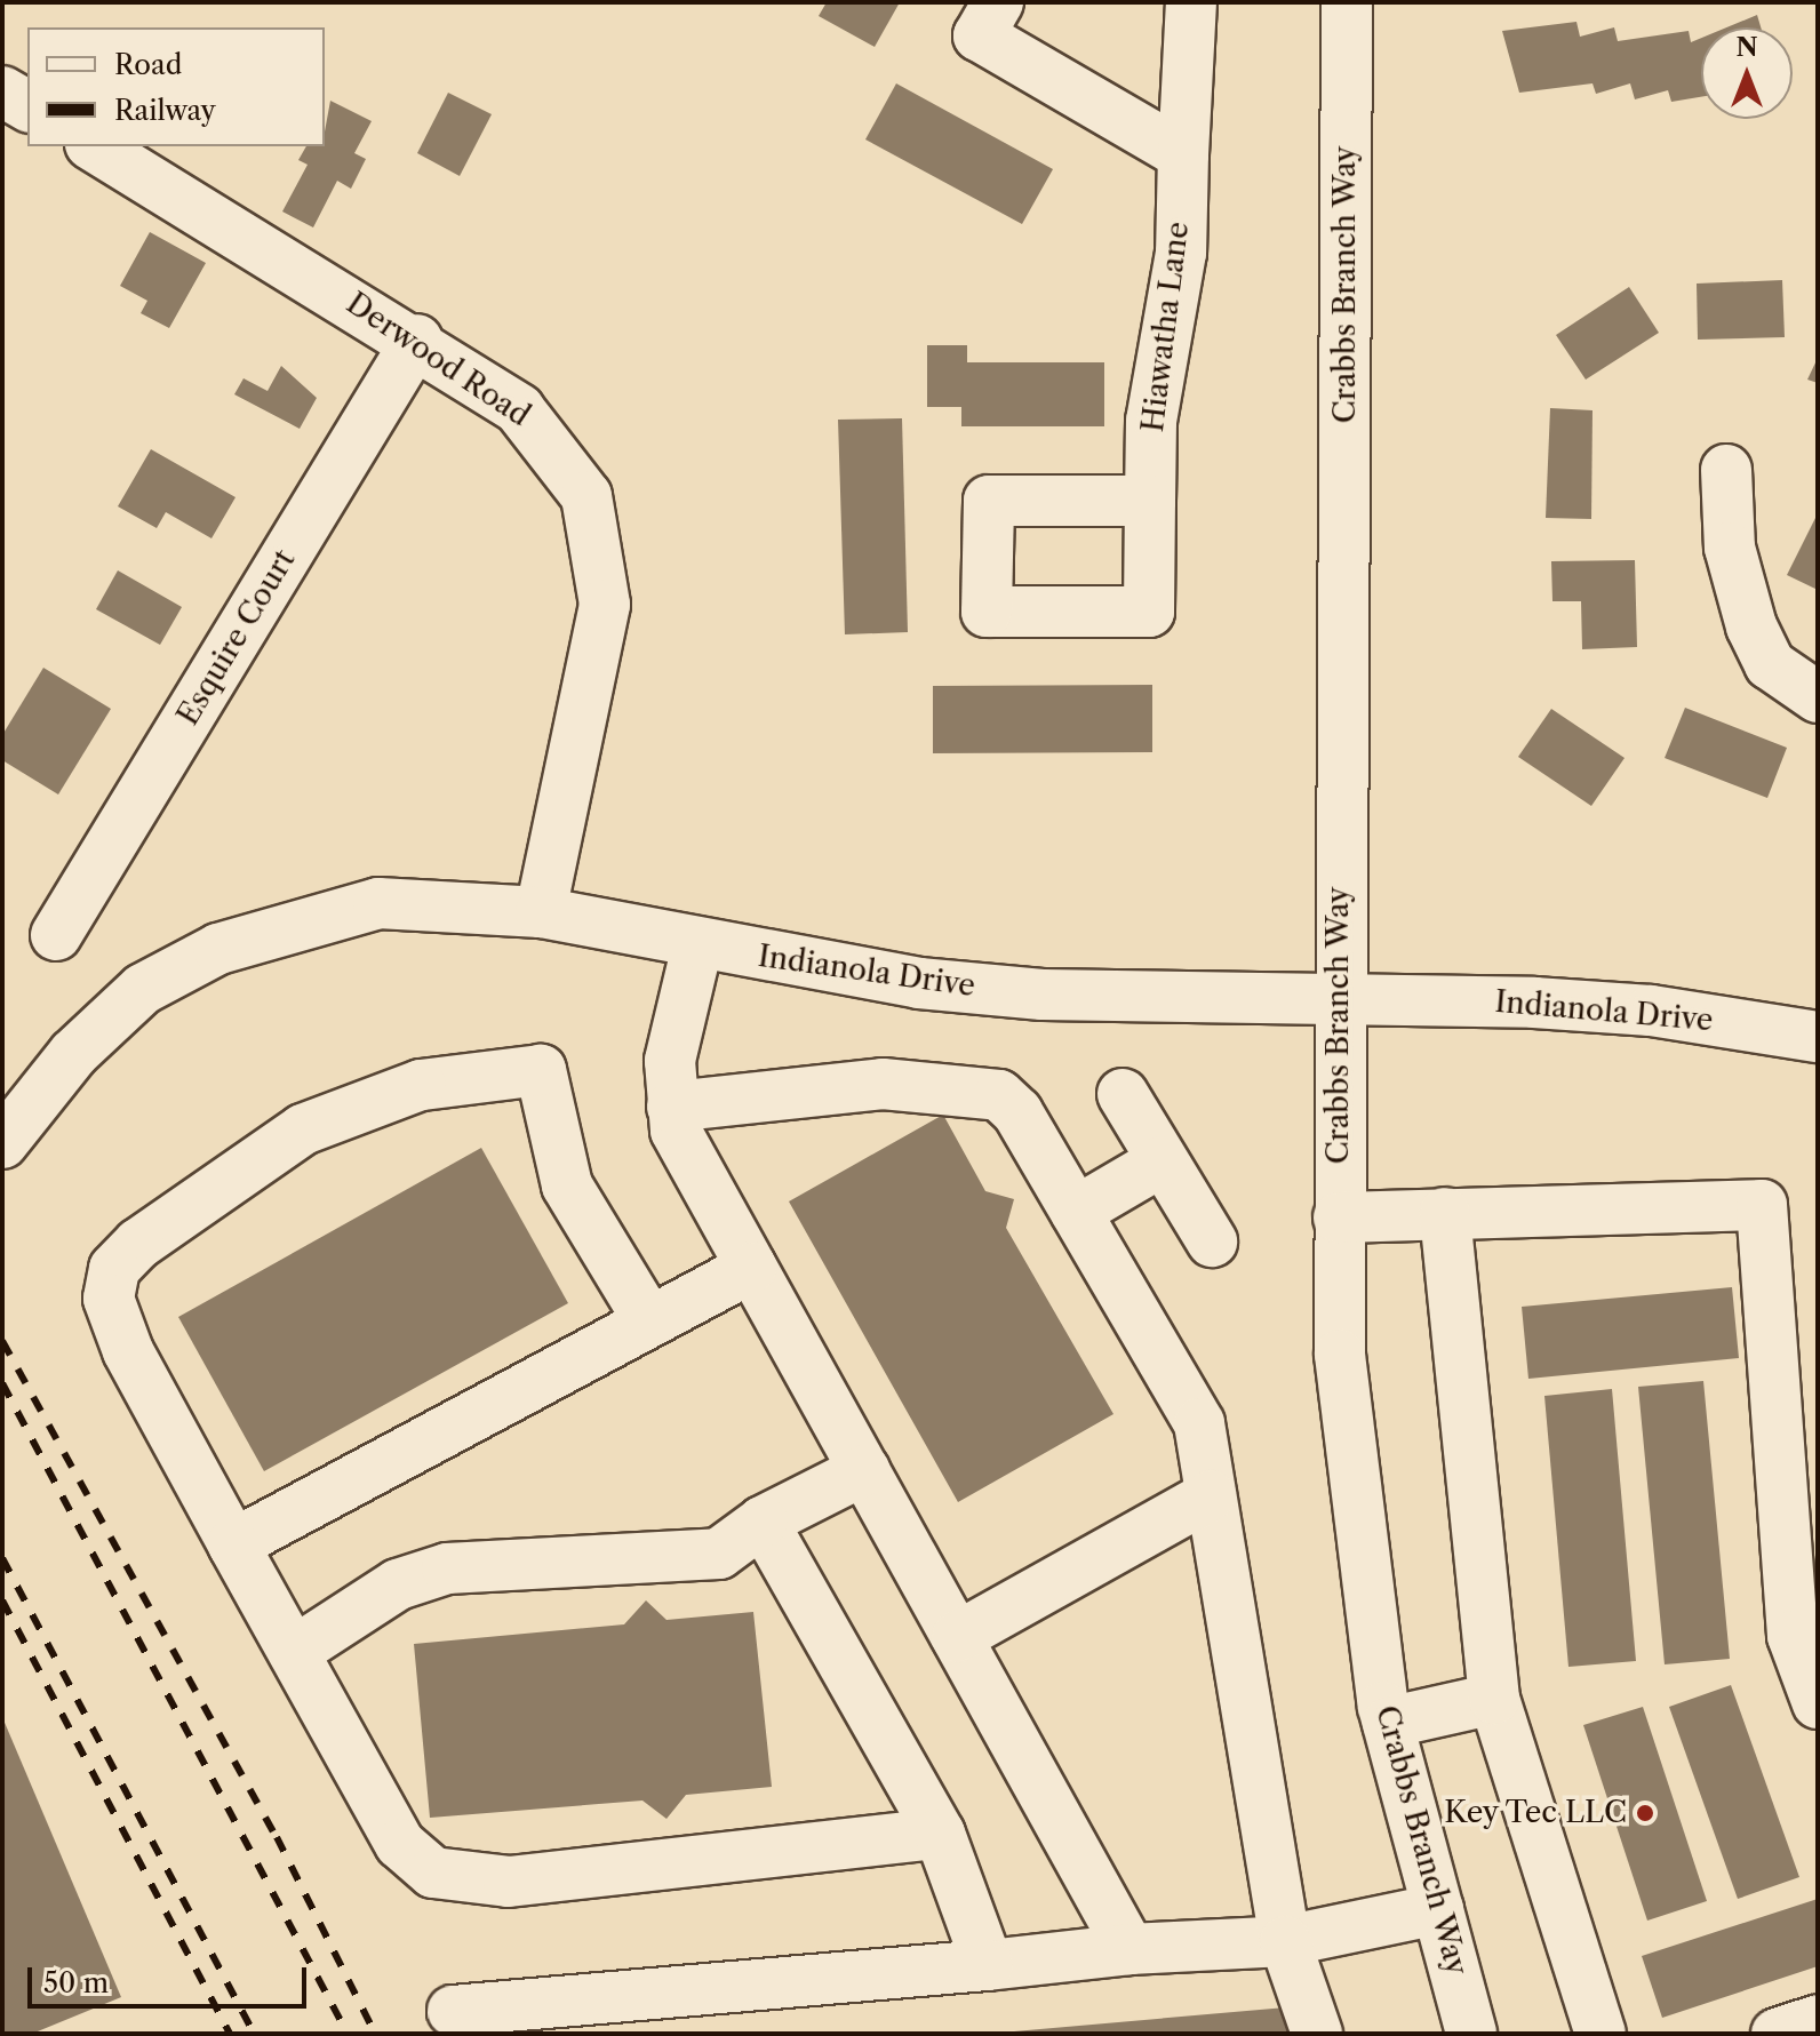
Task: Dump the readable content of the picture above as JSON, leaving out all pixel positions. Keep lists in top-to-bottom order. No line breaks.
{"streets":{"street":["Crabbs Branch Way","Hiawatha Lane","Derwood Road","Esquire Court","Indianola Drive"]},"crossings":[["Crabbs Branch Way","Indianola Drive"],["Derwood Road","Esquire Court"],["Derwood Road","Indianola Drive"]],"places":["Key Tec LLC"],"legend":["Road","Railway"],"scale_bar":"50 m","north":"top"}
